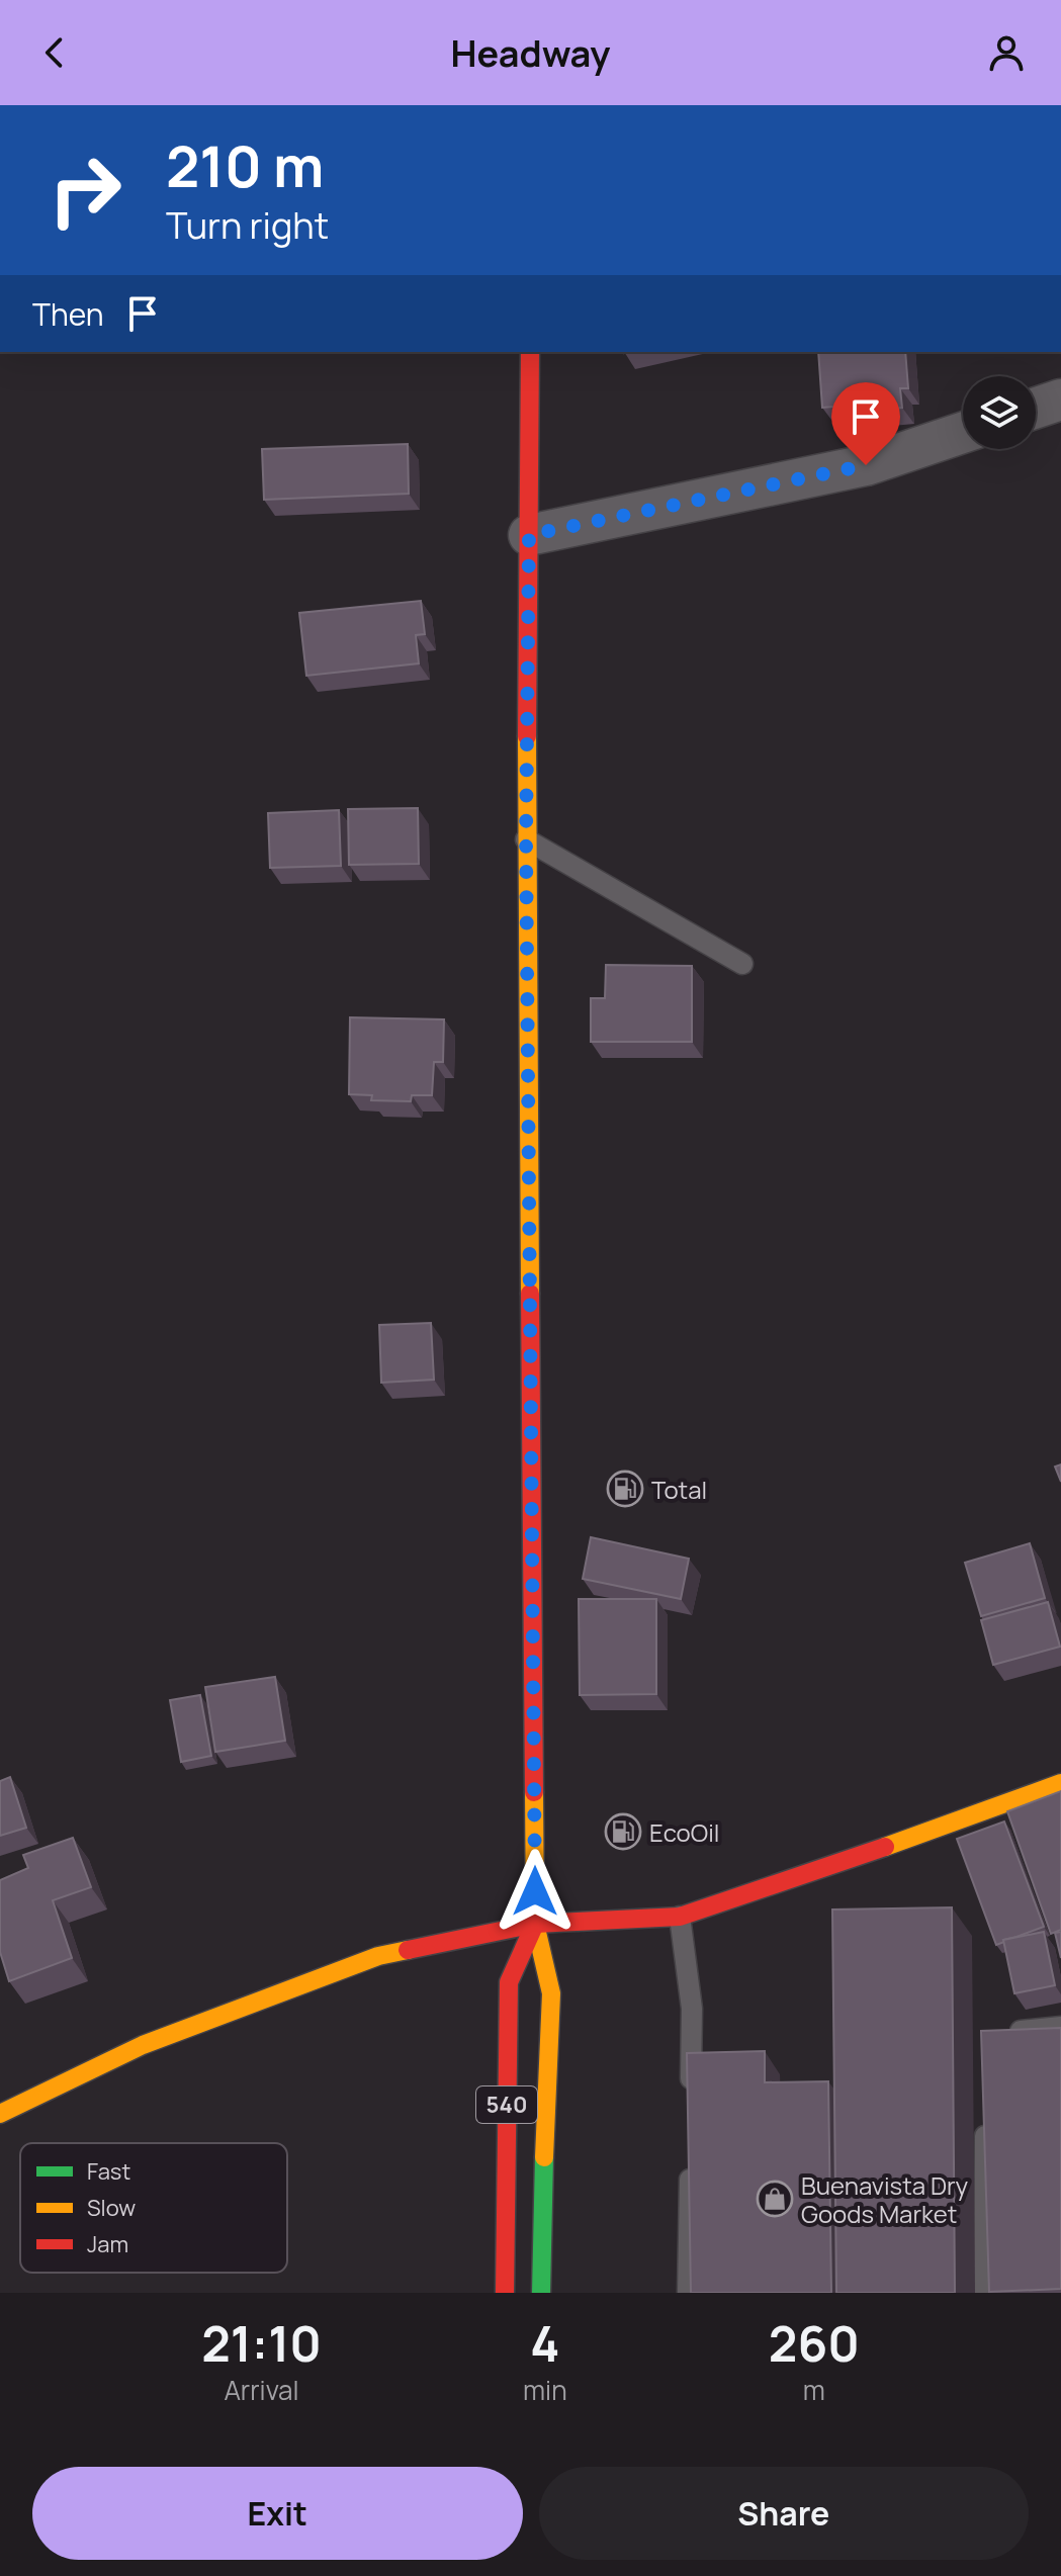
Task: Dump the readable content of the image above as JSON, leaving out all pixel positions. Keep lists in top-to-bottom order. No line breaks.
{"streets":{"main road":["540"]},"places":{"fuel station":["Total","EcoOil"],"shop":["Buenavista Dry Goods Market"]},"legend":["Fast","Slow","Jam"],"page":{"header":"Headway","turn":["210 m","Turn right"],"then":"Then","eta":["21:10","Arrival","4","min","260","m"],"buttons":["Exit","Share"]}}
